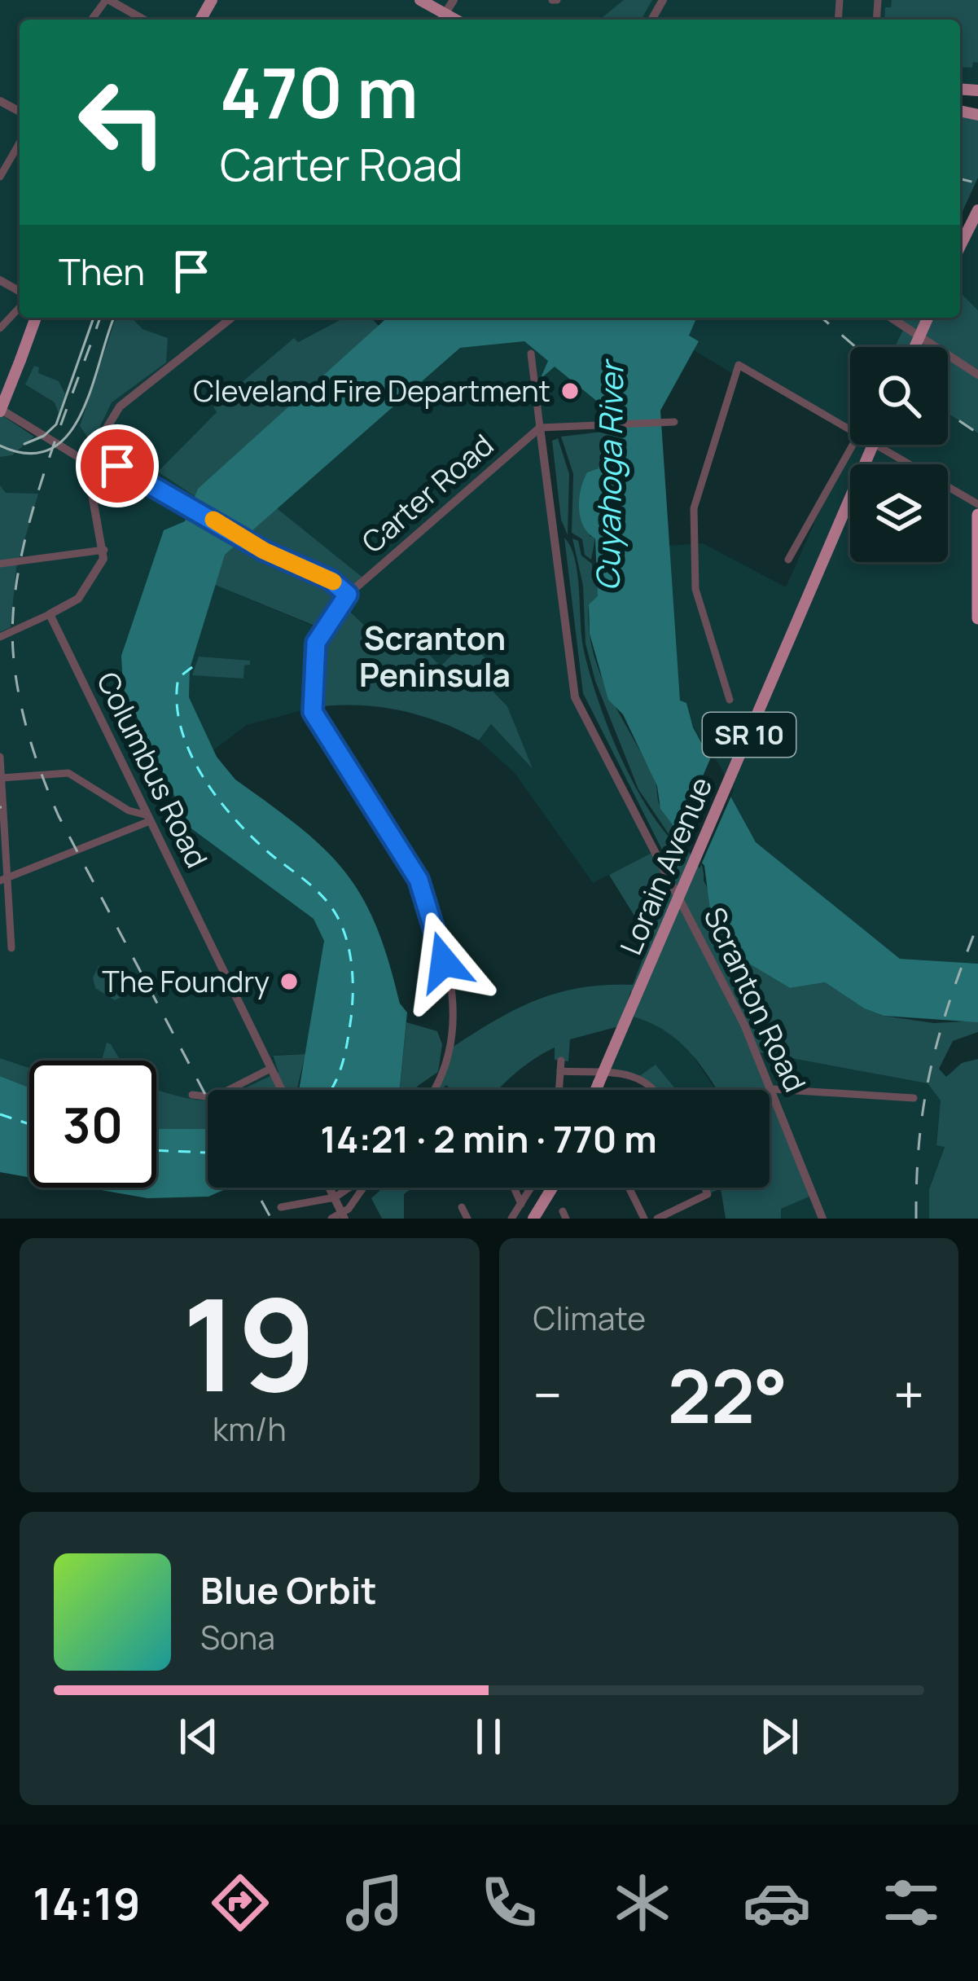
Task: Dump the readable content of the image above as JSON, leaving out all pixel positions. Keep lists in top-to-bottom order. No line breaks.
{"streets":{"main road":["SR 10","Lorain Avenue"],"street":["Carter Road","Columbus Road","Scranton Road"]},"crossings":[["Carter Road","Scranton Road"]],"districts":["Scranton Peninsula"],"water":["Cuyahoga River"],"places":["Cleveland Fire Department","The Foundry"],"page":{"turn":["470 m","Carter Road"],"then":"Then","limit":"30","trip":"14:21 · 2 min · 770 m","tile":[["19","km/h"],"Climate"],"heat":["−","22°","+"],"song":["Blue Orbit","Sona"],"tabs":"14:19"}}
